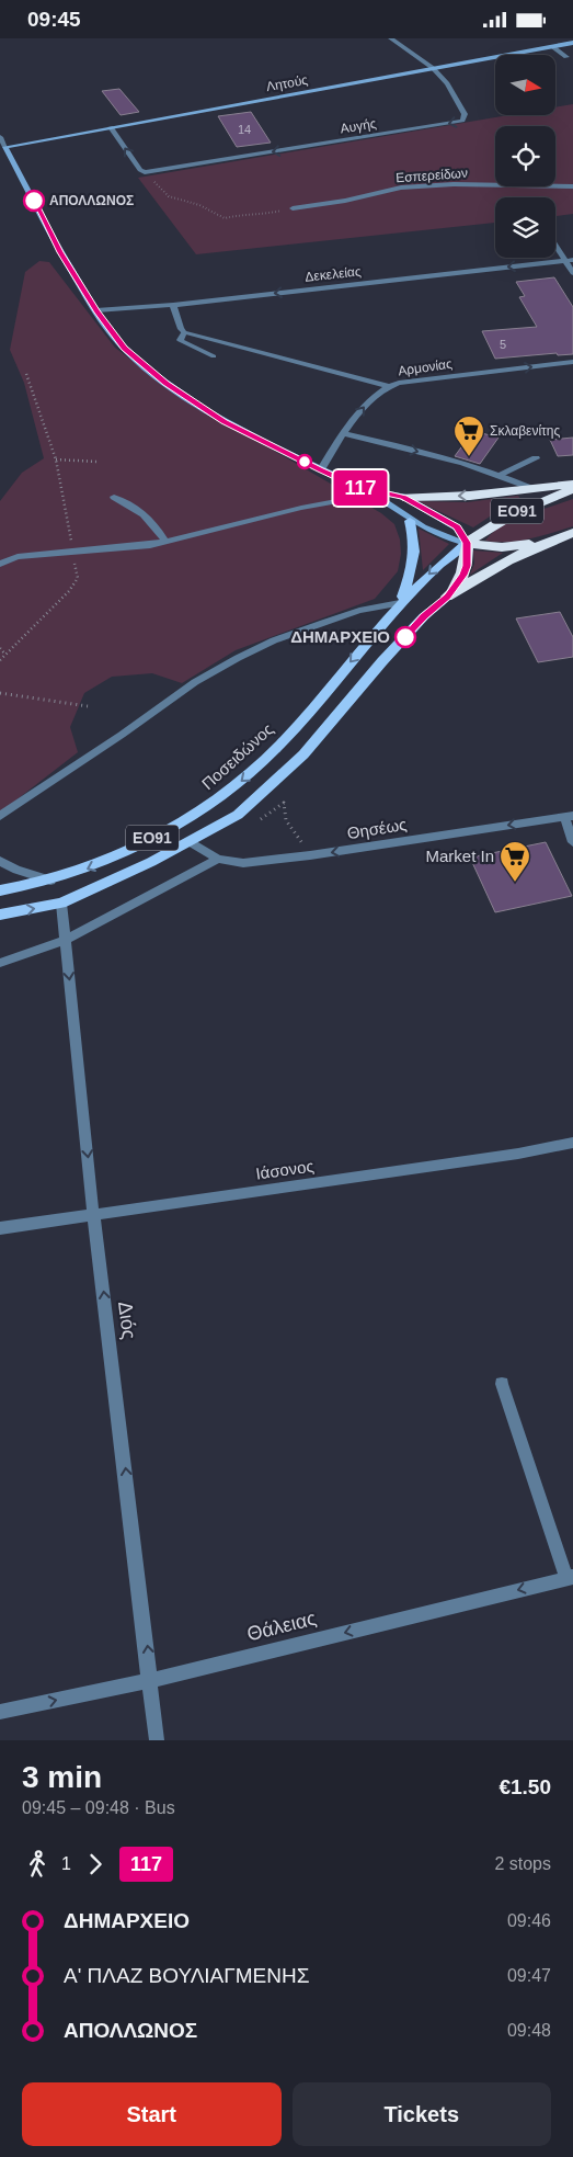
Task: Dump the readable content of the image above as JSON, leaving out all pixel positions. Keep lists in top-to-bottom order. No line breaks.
{"streets":{"highway":["ΕΟ91"],"main road":["Ποσειδώνος"],"street":["Λητούς","Αυγής","Εσπερείδων","Δεκελείας","Αρμονίας","Θησέως","Ιάσονος","Διός","Θάλειας"]},"crossings":[["Λητούς","Αυγής"],["ΕΟ91","Ποσειδώνος"],["ΕΟ91","Θησέως"],["ΕΟ91","Διός"],["Ιάσονος","Διός"],["Διός","Θάλειας"]],"one_way":["Αρμονίας","Θησέως"],"places":{"other":["ΑΠΟΛΛΩΝΟΣ","ΔΗΜΑΡΧΕΙΟ"],"supermarket":["Σκλαβενίτης","Market In"]},"lines":["bus line 117"],"house_numbers":["14","5"],"north":"right","page":{"status":"09:45","on_map":"117","heading":["3 min","09:45 – 09:48 · Bus","€1.50"],"legs":["1","117","2 stops"],"list":[{"name":"ΔΗΜΑΡΧΕΙΟ","value":"09:46"},{"name":"Α' ΠΛΑΖ ΒΟΥΛΙΑΓΜΕΝΗΣ","value":"09:47"},{"name":"ΑΠΟΛΛΩΝΟΣ","value":"09:48"}],"buttons":["Start","Tickets"]}}
